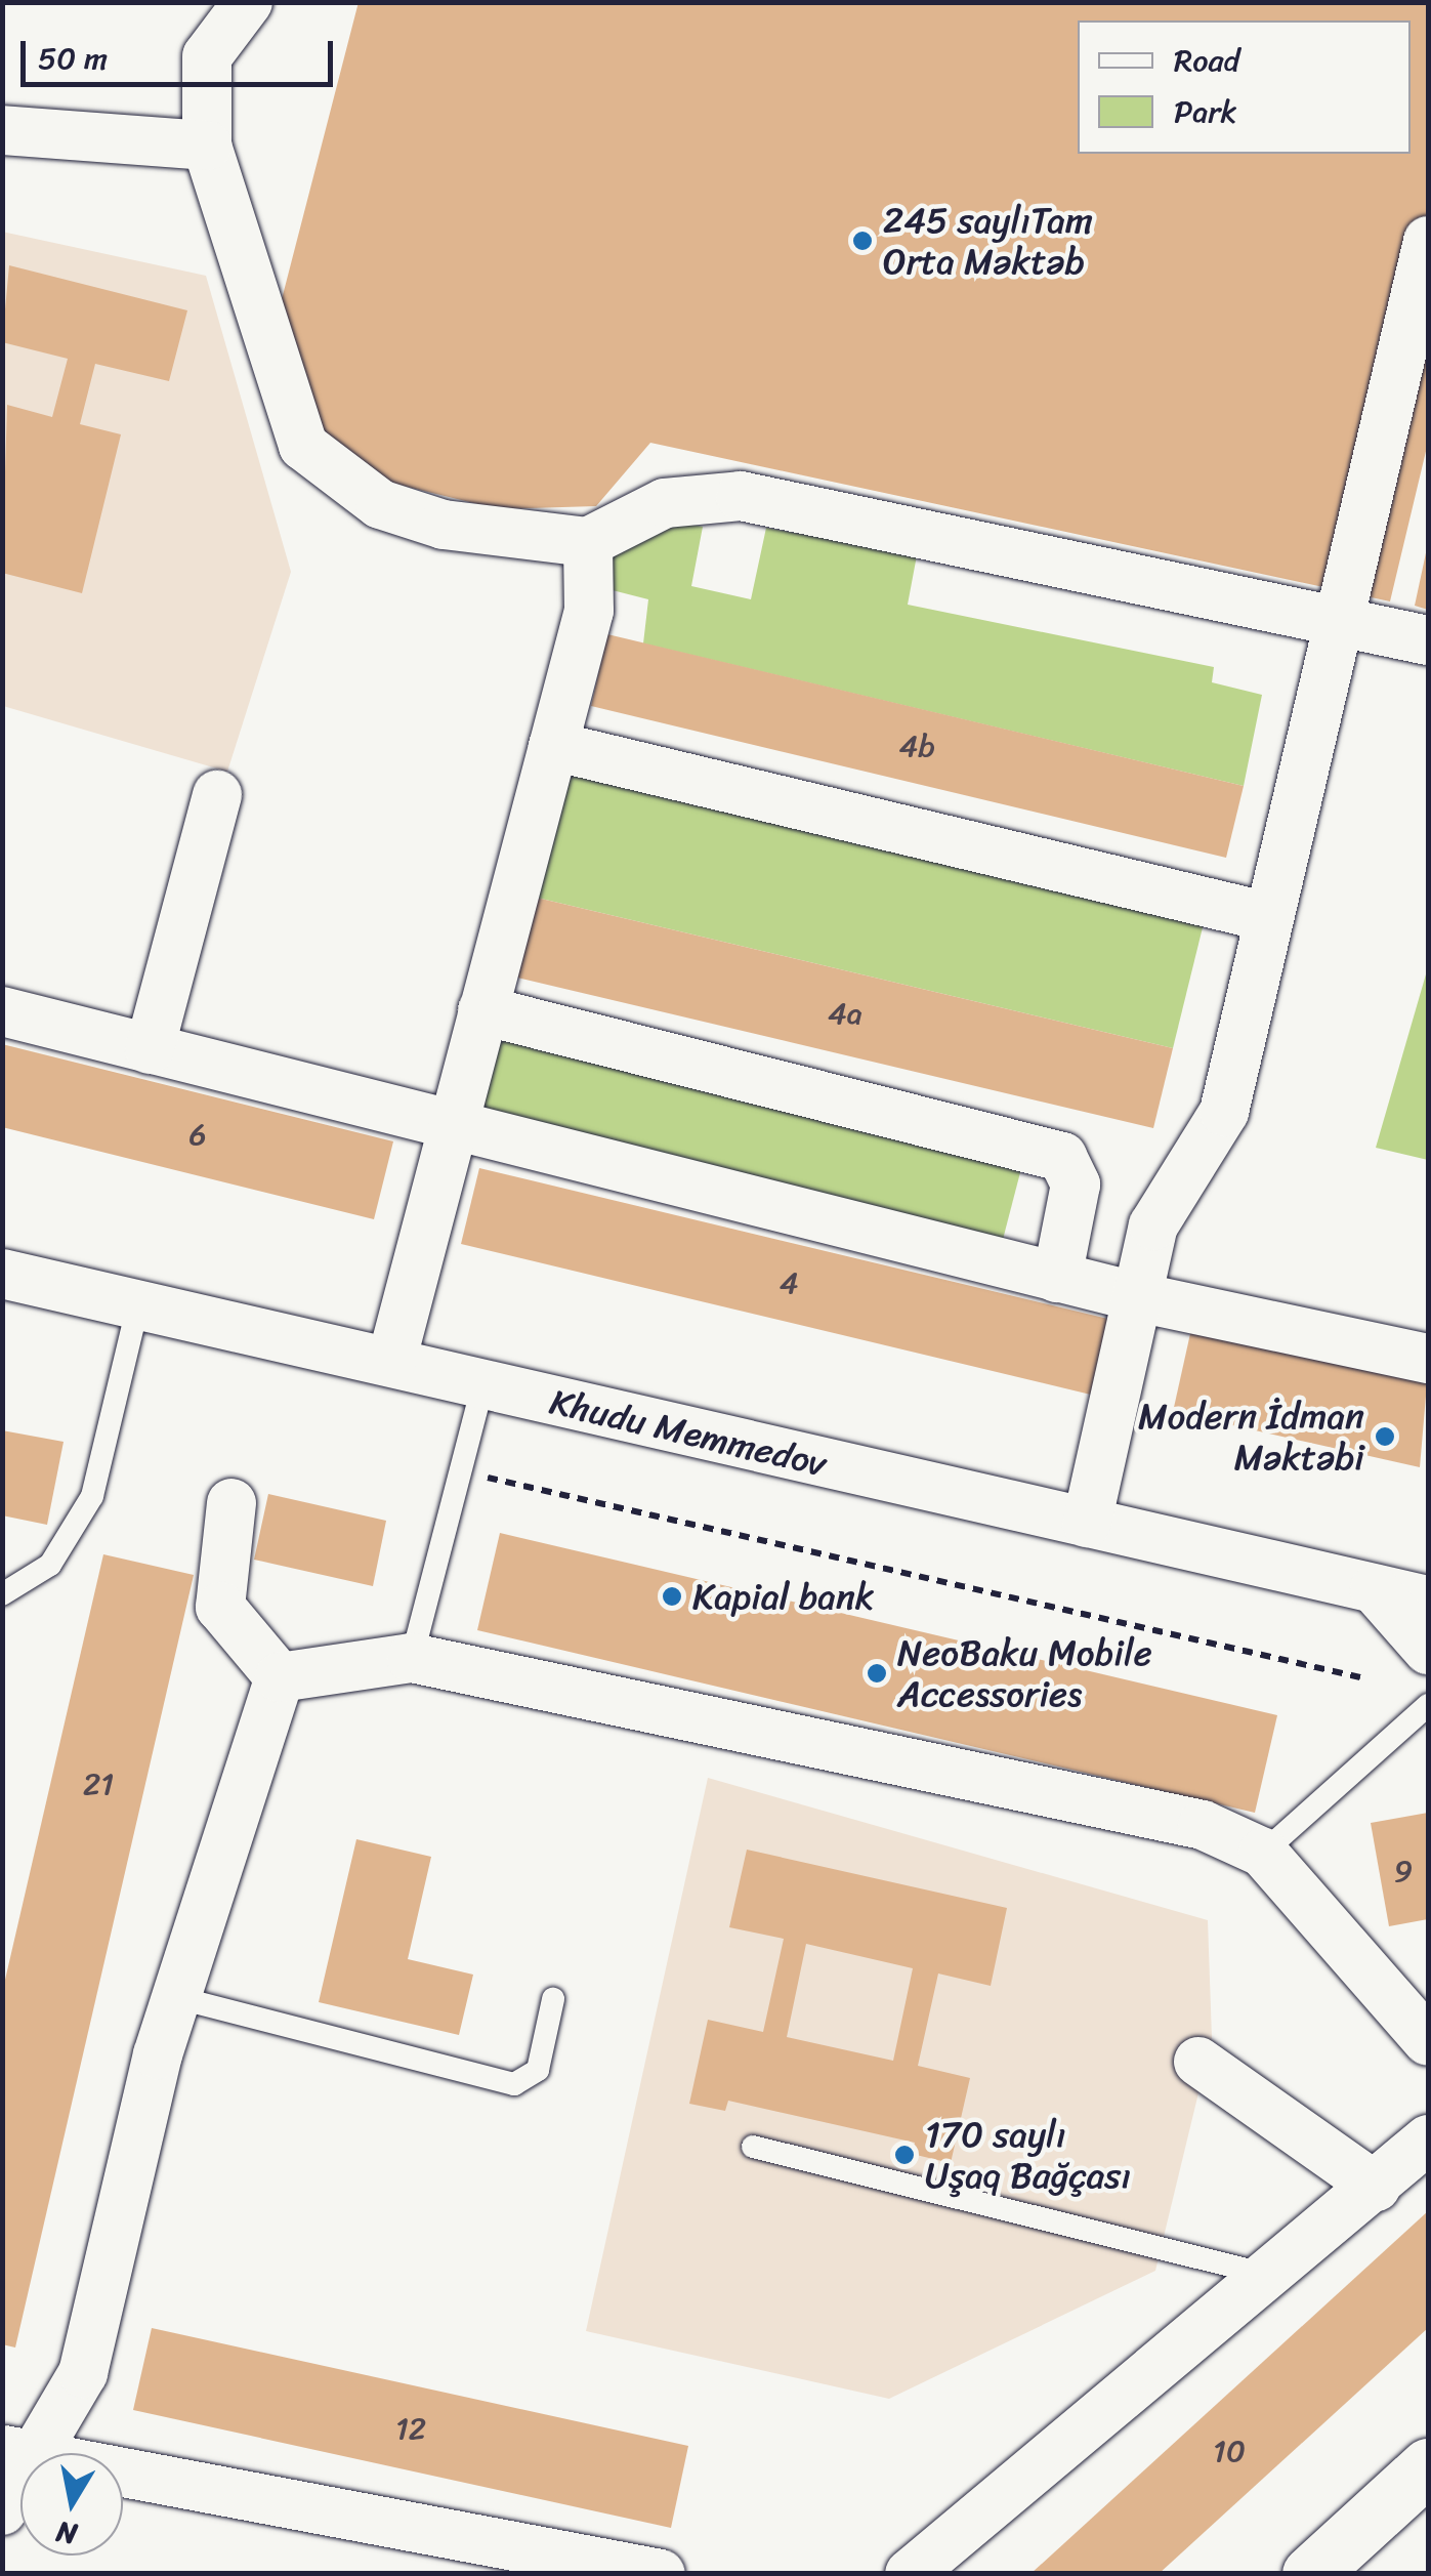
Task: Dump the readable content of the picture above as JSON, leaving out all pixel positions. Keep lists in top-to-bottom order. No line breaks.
{"streets":{"street":["Khudu Memmedov"]},"places":["245 saylıTam Orta Məktəb","Modern İdman Məktəbi","Kapial bank","NeoBaku Mobile Accessories","170 saylı Uşaq Bağçası"],"house_numbers":["4b","4a","6","4","21","9","12","10"],"legend":["Road","Park"],"scale_bar":"50 m","north":"bottom"}
